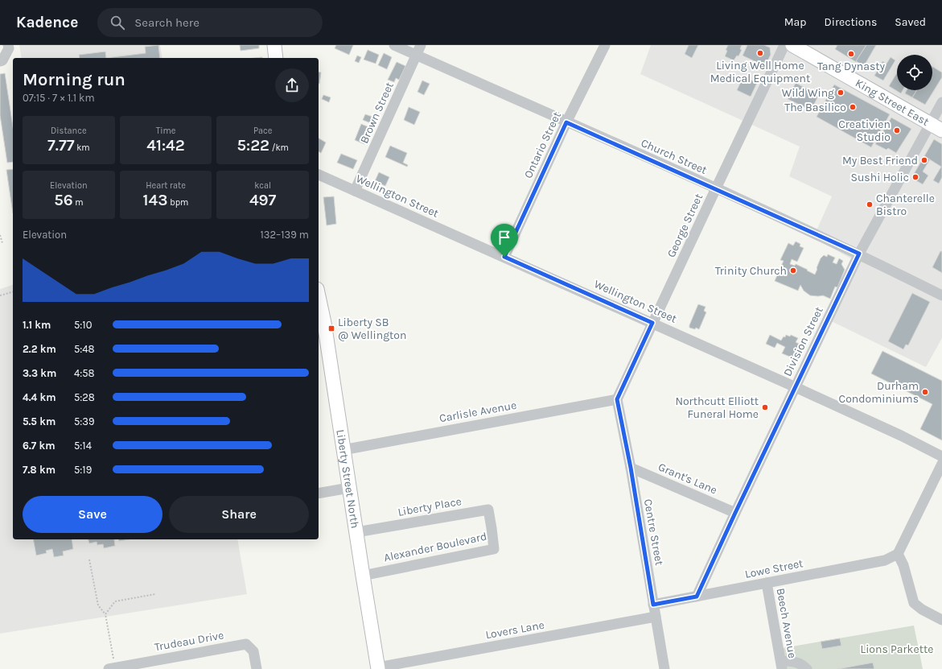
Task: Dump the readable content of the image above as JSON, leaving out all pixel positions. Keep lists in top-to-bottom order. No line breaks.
{"streets":{"main road":["King Street East","Liberty Street North"],"street":["Brown Street","Ontario Street","Church Street","Wellington Street","George Street","Division Street","Carlisle Avenue","Grant's Lane","Liberty Place","Centre Street","Alexander Boulevard","Lowe Street","Beech Avenue","Lovers Lane","Trudeau Drive"]},"crossings":[["King Street East","Division Street"],["Brown Street","Church Street"],["Brown Street","Wellington Street"],["Ontario Street","Church Street"],["Ontario Street","Wellington Street"],["Church Street","George Street"],["Church Street","Division Street"],["Wellington Street","George Street"],["Wellington Street","Division Street"],["George Street","Carlisle Avenue"],["George Street","Centre Street"],["Division Street","Grant's Lane"],["Division Street","Lowe Street"],["Carlisle Avenue","Liberty Street North"],["Carlisle Avenue","Centre Street"],["Grant's Lane","Centre Street"],["Liberty Street North","Liberty Place"],["Liberty Street North","Alexander Boulevard"],["Liberty Street North","Lovers Lane"],["Liberty Place","Alexander Boulevard"],["Centre Street","Lowe Street"],["Centre Street","Lovers Lane"],["Lowe Street","Beech Avenue"]],"parks":["Lions Parkette"],"places":{"other":["Living Well Home Medical Equipment","Tang Dynasty","Wild Wing","The Basilico","Creativien Studio","My Best Friend","Sushi Holic","Chanterelle Bistro","Trinity Church","Durham Condominiums","Northcutt Elliott Funeral Home"],"transit":["Liberty SB @ Wellington"]},"page":{"header":"Kadence","search":"Search here","nav":["Map","Directions","Saved"],"heading":["Morning run","07:15 · 7 × 1.1 km"],"stats":[["Distance","7.77 km"],["Time","41:42"],["Pace","5:22 /km"],["Elevation","56 m"],["Heart rate","143 bpm"],["kcal","497"]],"chart":["Elevation","132–139 m"],"list":[{"name":"1.1 km","note":"5:10"},{"name":"2.2 km","note":"5:48"},{"name":"3.3 km","note":"4:58"},{"name":"4.4 km","note":"5:28"},{"name":"5.5 km","note":"5:39"},{"name":"6.7 km","note":"5:14"},{"name":"7.8 km","note":"5:19"}],"buttons":["Save","Share"]}}
